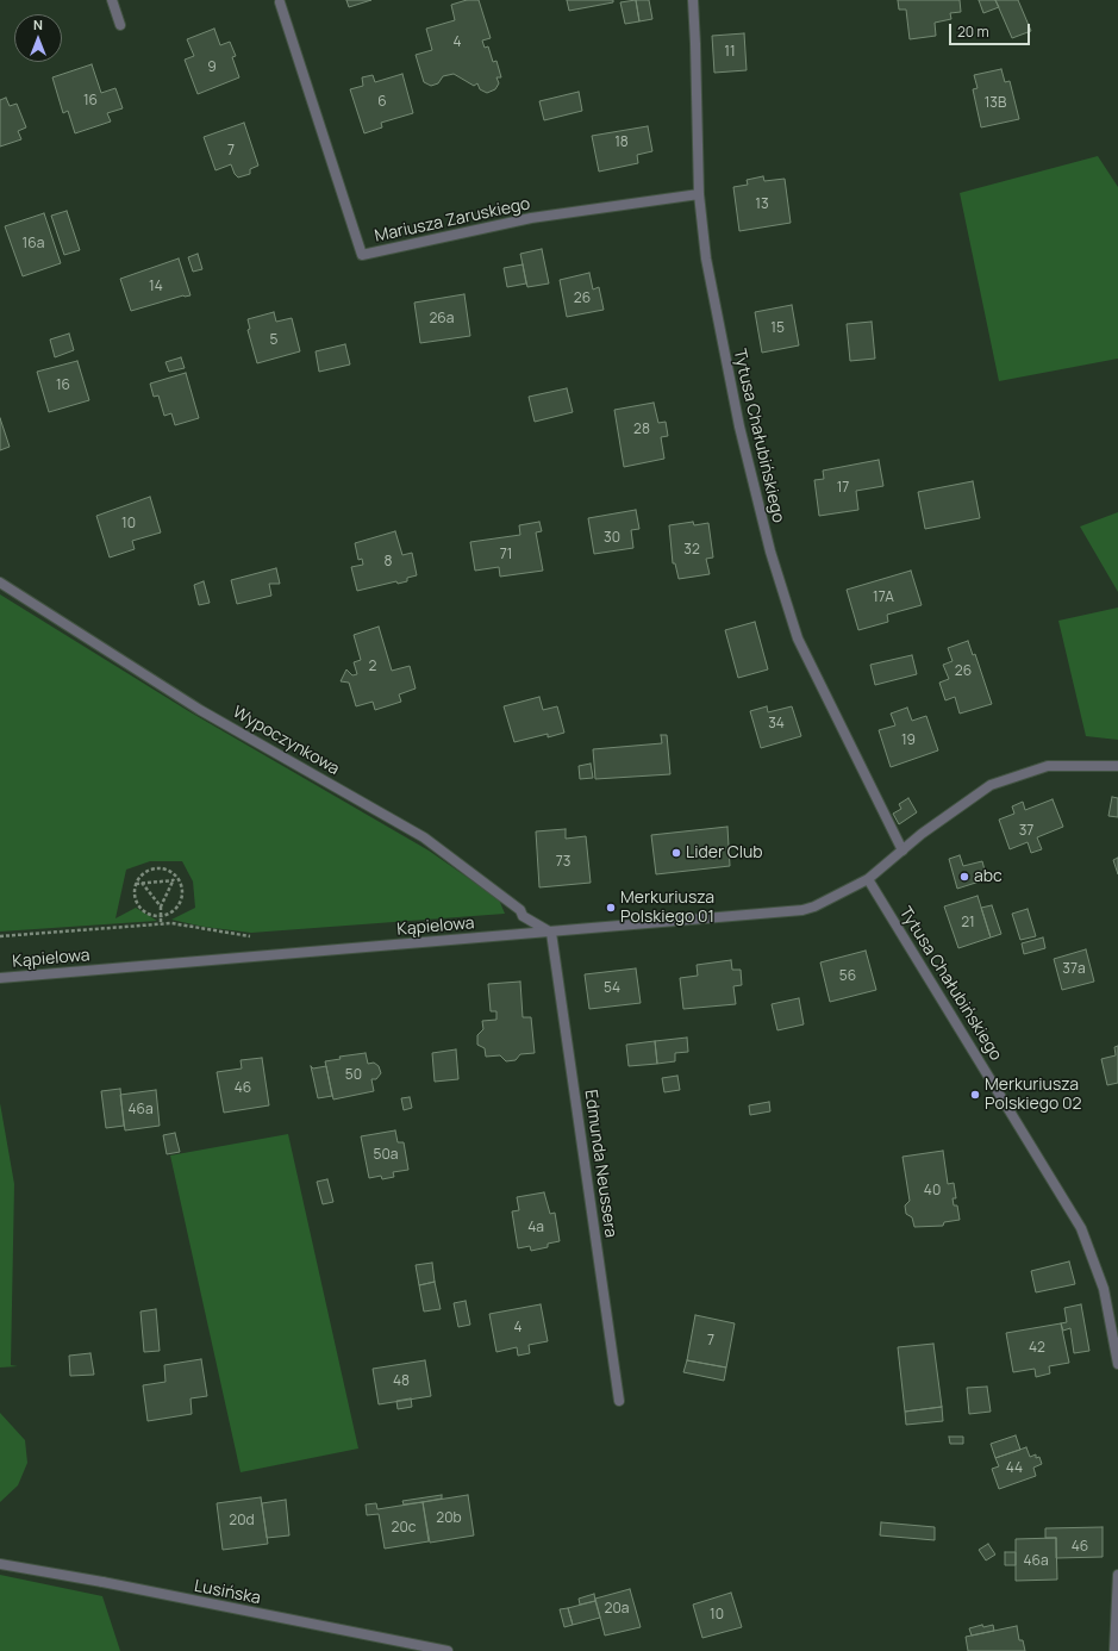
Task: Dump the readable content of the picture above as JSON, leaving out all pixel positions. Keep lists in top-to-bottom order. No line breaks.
{"streets":{"street":["Mariusza Zaruskiego","Tytusa Chałubińskiego","Wypoczynkowa","Kąpielowa","Edmunda Neussera","Lusińska"]},"crossings":[["Mariusza Zaruskiego","Tytusa Chałubińskiego"],["Tytusa Chałubińskiego","Kąpielowa"],["Wypoczynkowa","Kąpielowa"],["Wypoczynkowa","Edmunda Neussera"],["Kąpielowa","Edmunda Neussera"]],"places":["Lider Club","abc","Merkuriusza Polskiego 01","Merkuriusza Polskiego 02"],"house_numbers":["4","11","9","16","6","13B","18","7","13","16a","14","26","26a","15","5","16","28","17","10","30","32","71","8","17A","2","26","34","19","37","73","21","37a","56","54","50","46","46a","50a","40","4a","4","7","42","48","44","20b","20d","20c","46","46a","20a","10"],"scale_bar":"20 m","north":"top"}
